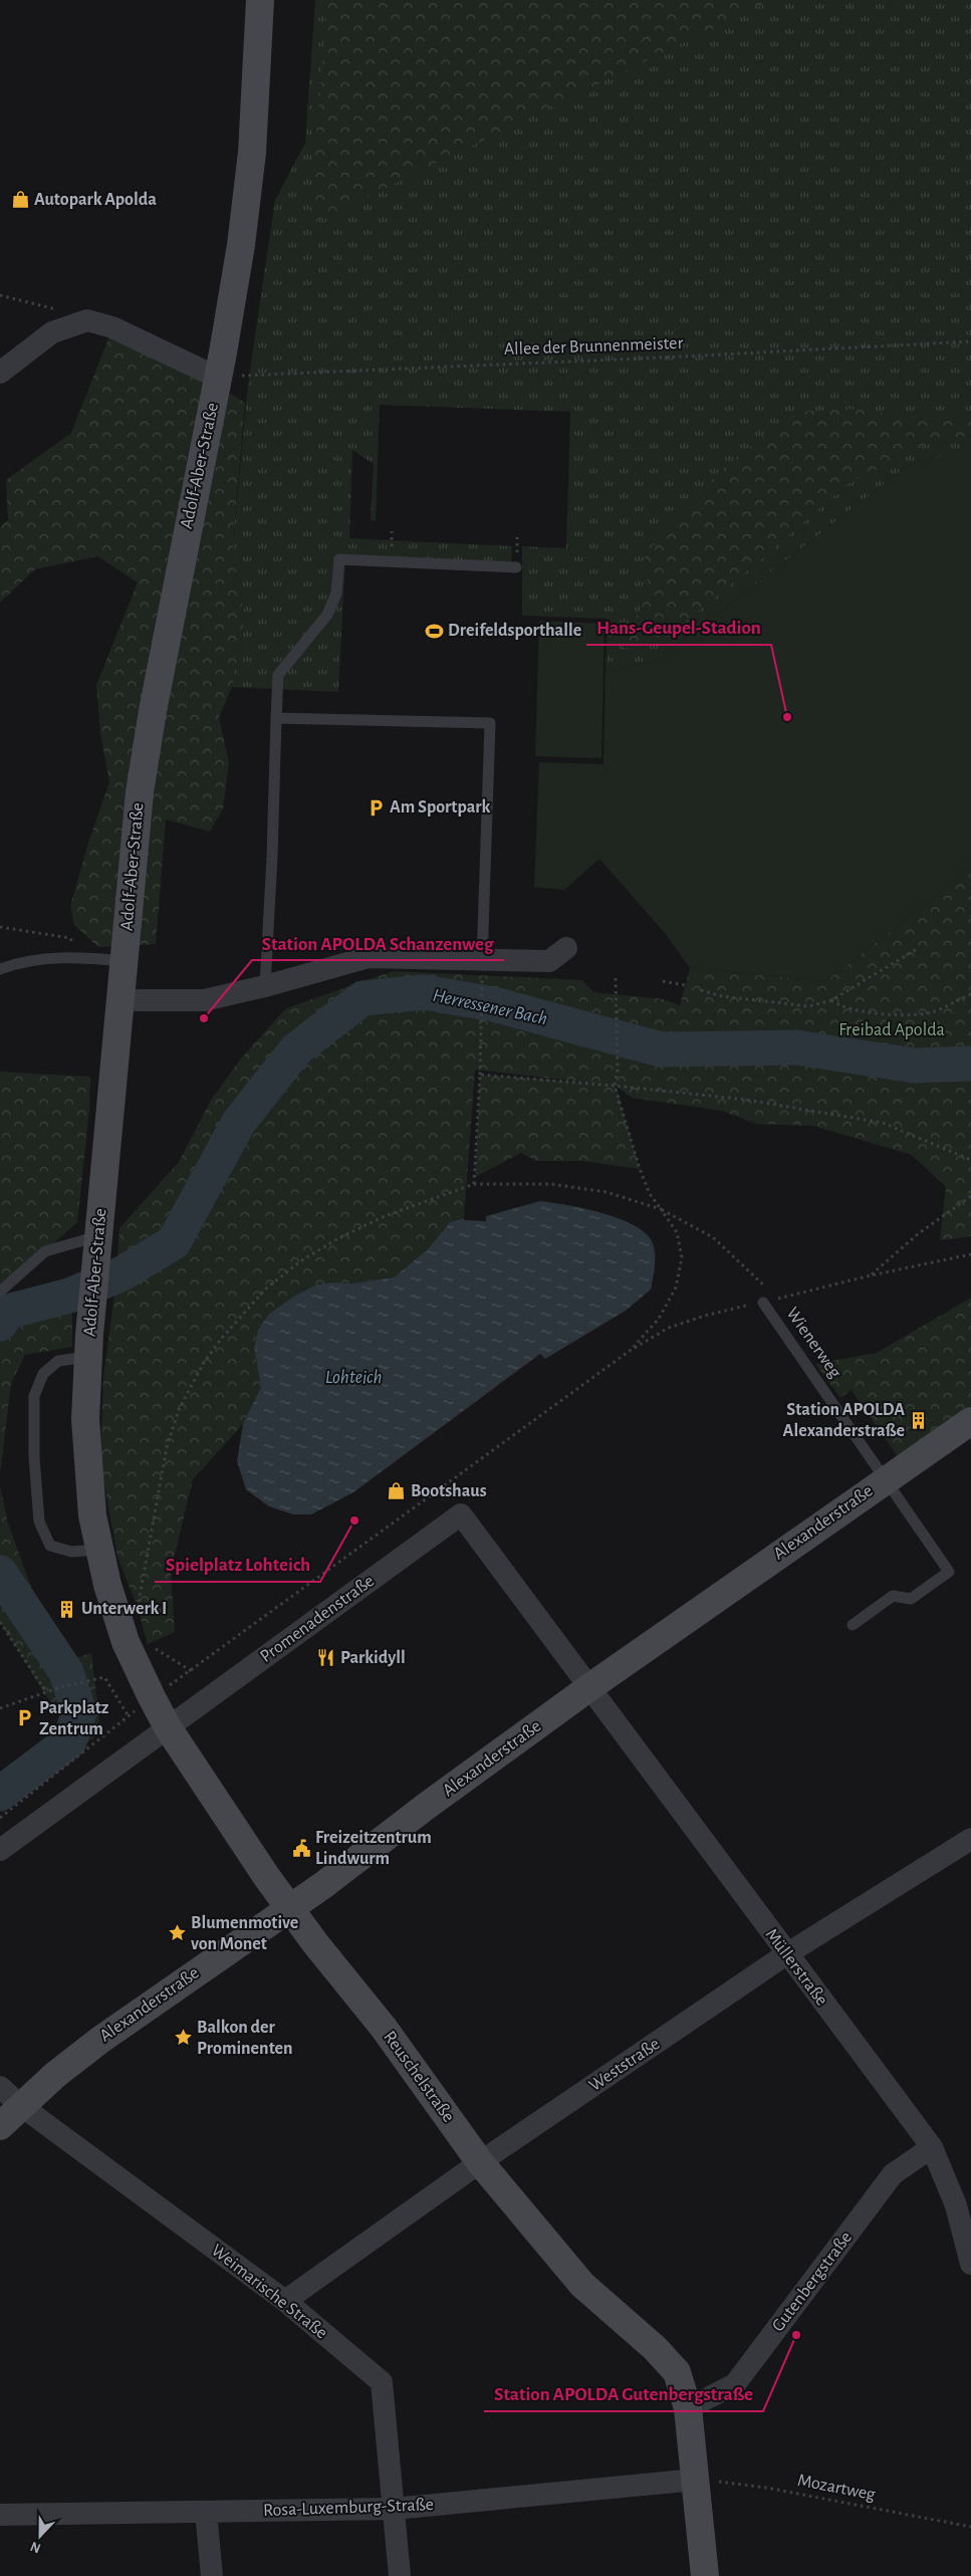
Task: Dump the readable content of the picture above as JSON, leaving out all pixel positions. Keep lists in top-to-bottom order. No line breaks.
{"streets":{"main road":["Adolf-Aber-Straße","Alexanderstraße","Reuschelstraße"],"street":["Promenadenstraße","Müllerstraße","Weststraße","Gutenbergstraße","Weimarische Straße","Rosa-Luxemburg-Straße"],"lane":["Wienerweg"],"path":["Allee der Brunnenmeister","Mozartweg"]},"crossings":[["Allee der Brunnenmeister","Adolf-Aber-Straße"],["Adolf-Aber-Straße","Promenadenstraße"],["Adolf-Aber-Straße","Reuschelstraße"],["Wienerweg","Alexanderstraße"],["Alexanderstraße","Promenadenstraße"],["Alexanderstraße","Müllerstraße"],["Alexanderstraße","Reuschelstraße"],["Alexanderstraße","Weimarische Straße"],["Promenadenstraße","Müllerstraße"],["Promenadenstraße","Reuschelstraße"],["Müllerstraße","Weststraße"],["Müllerstraße","Gutenbergstraße"],["Weststraße","Reuschelstraße"],["Weststraße","Weimarische Straße"],["Reuschelstraße","Gutenbergstraße"],["Reuschelstraße","Mozartweg"],["Reuschelstraße","Rosa-Luxemburg-Straße"],["Weimarische Straße","Rosa-Luxemburg-Straße"],["Mozartweg","Rosa-Luxemburg-Straße"]],"water":["Herressener Bach","Lohteich"],"parks":["Freibad Apolda"],"places":{"shop":["Autopark Apolda","Bootshaus"],"sports":["Dreifeldsporthalle"],"other":["Hans-Geupel-Stadion","Station APOLDA Schanzenweg","Spielplatz Lohteich","Station APOLDA Gutenbergstraße"],"parking":["Am Sportpark","Parkplatz Zentrum"],"building":["Station APOLDA Alexanderstraße","Unterwerk I"],"restaurant":["Parkidyll"],"public building":["Freizeitzentrum Lindwurm"],"place":["Blumenmotive von Monet","Balkon der Prominenten"]},"north":"bottom"}
